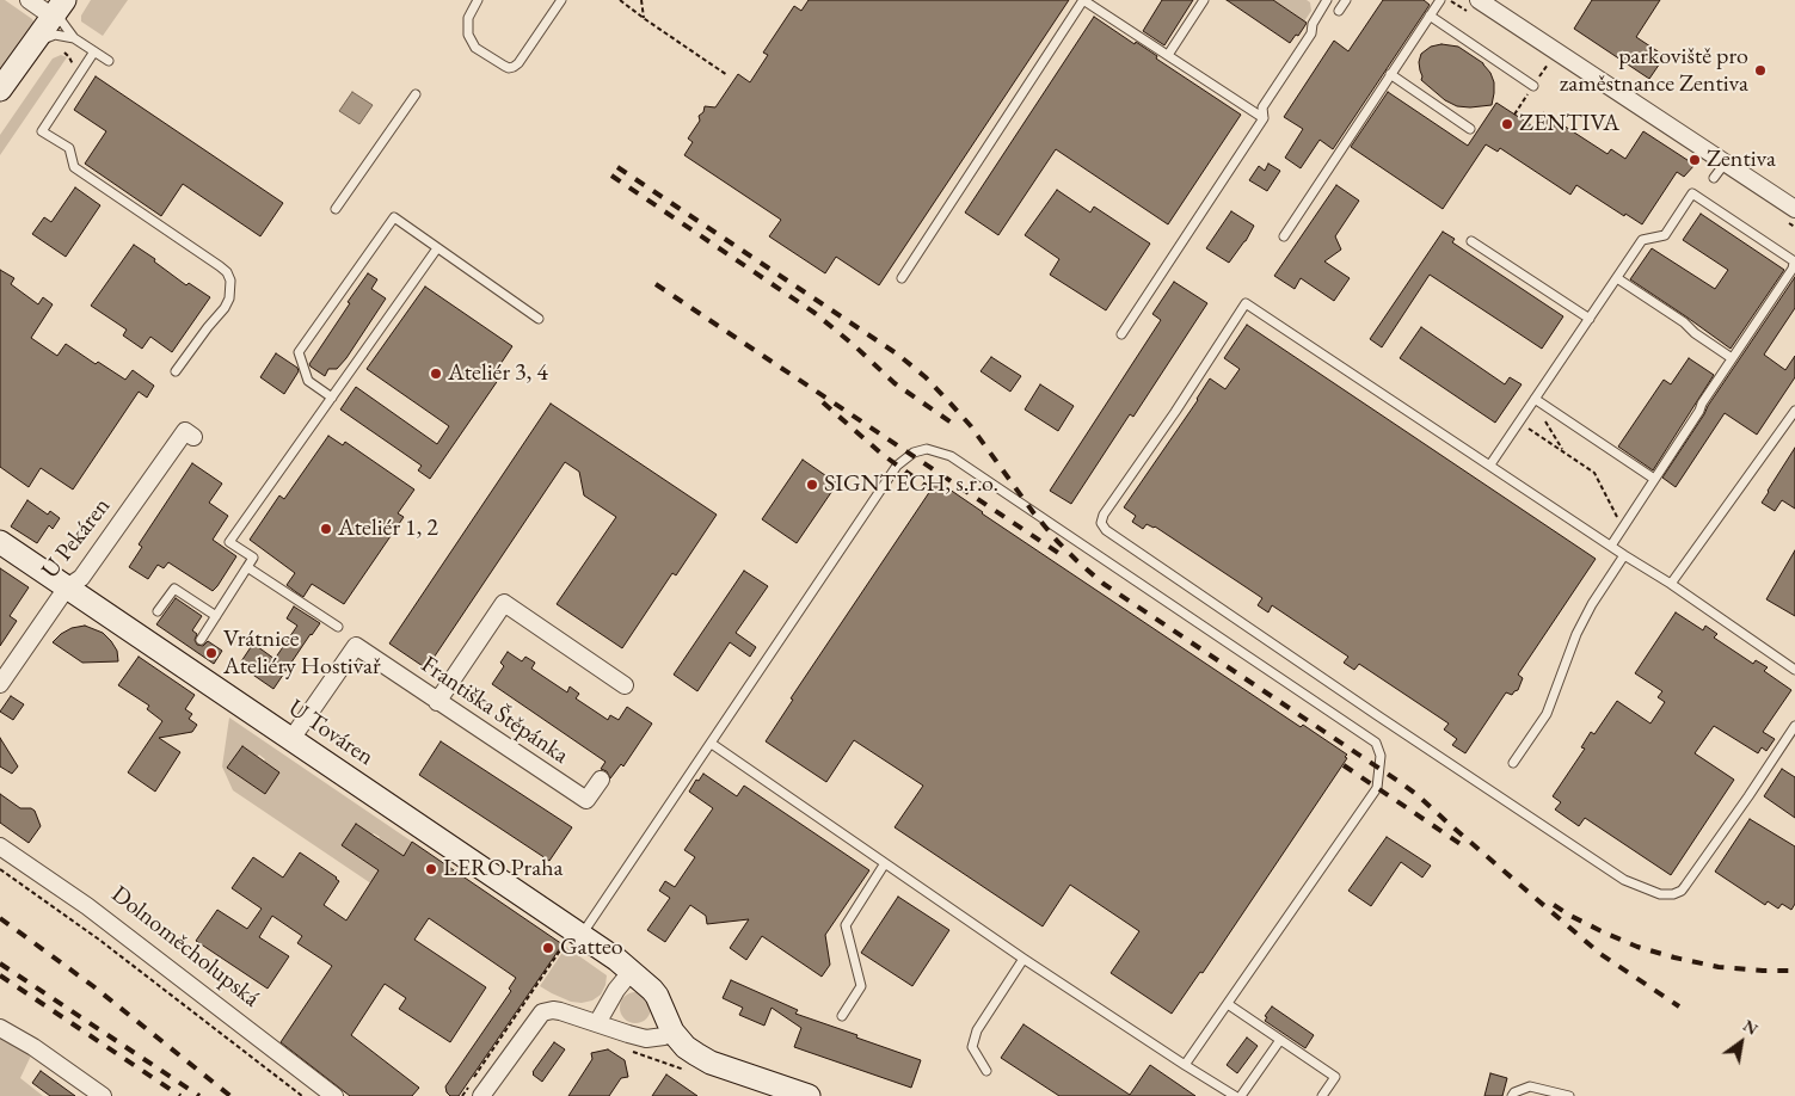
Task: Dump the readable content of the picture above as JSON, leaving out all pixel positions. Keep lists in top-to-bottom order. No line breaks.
{"streets":{"street":["U Pekáren","Františka Štěpánka","U Továren","Dolnoměcholupská"]},"crossings":[["U Pekáren","U Továren"],["Františka Štěpánka","U Továren"]],"places":["parkoviště pro zaměstnance Zentiva","ZENTIVA","Zentiva","Ateliér 3, 4","SIGNTECH, s.r.o.","Ateliér 1, 2","Vrátnice Ateliéry Hostivař","LERO Praha","Gatteo"],"north":"top right"}
